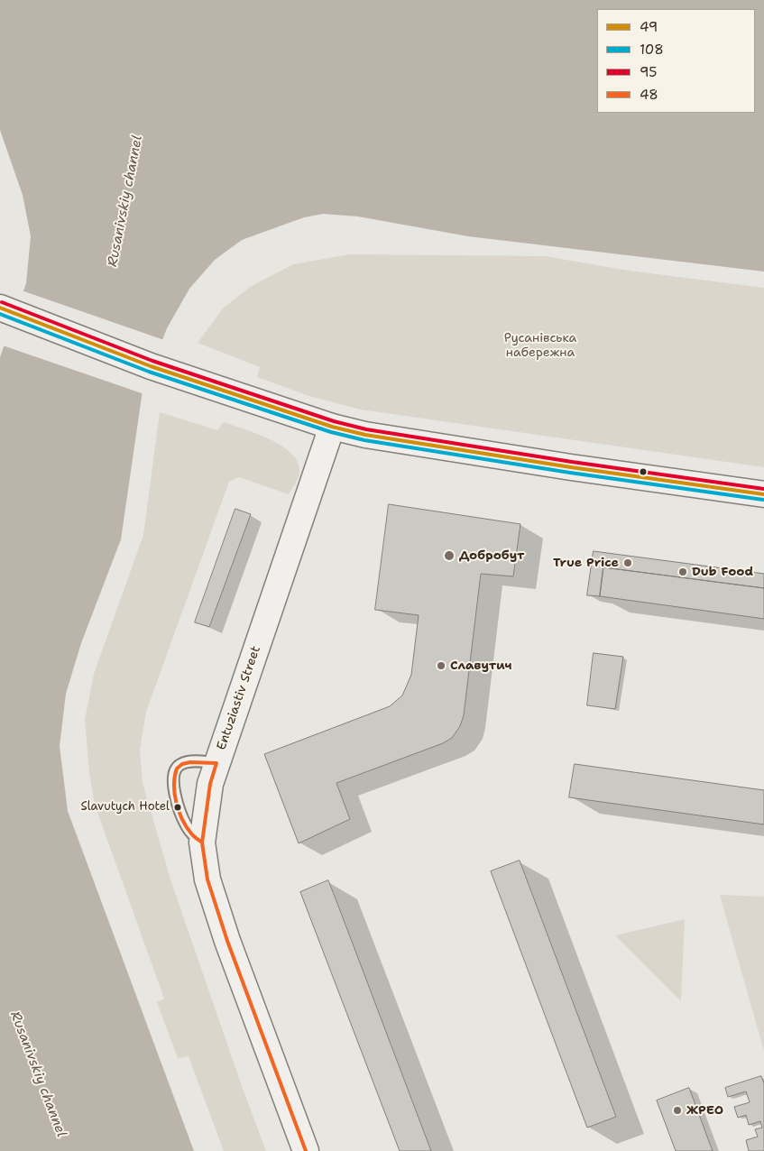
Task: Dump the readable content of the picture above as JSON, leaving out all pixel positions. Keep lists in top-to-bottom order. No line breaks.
{"streets":{"main road":["Entuziastiv Street"]},"water":["Rusanivskiy channel"],"parks":["Русанівська набережна"],"places":["Добробут","True Price","Dub Food","Славутич","Slavutych Hotel","ЖРЕО"],"lines":["transit line 95","transit line 49","transit line 108","transit line 48"],"legend":["49","108","95","48"]}
